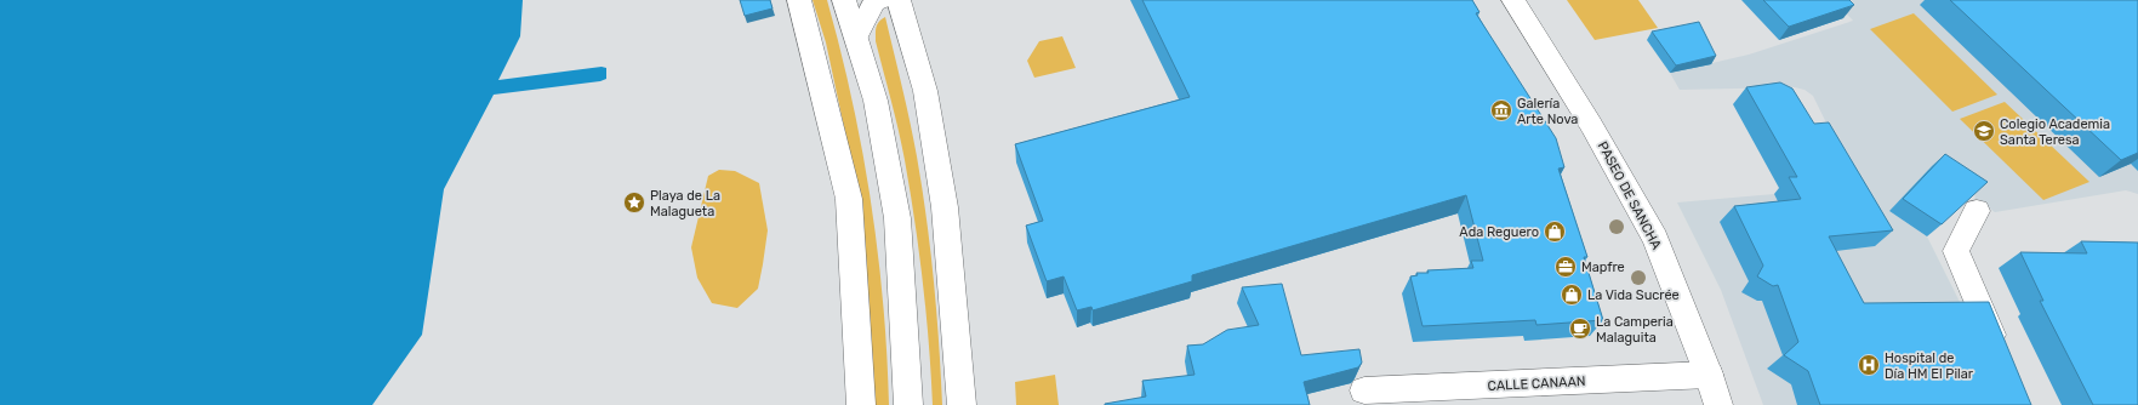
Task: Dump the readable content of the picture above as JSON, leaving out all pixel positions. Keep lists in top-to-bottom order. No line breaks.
{"streets":{"main road":["PASEO DE SANCHA","CALLE CANAAN"]},"crossings":[["PASEO DE SANCHA","CALLE CANAAN"]],"places":{"museum":["Galería Arte Nova"],"school or university":["Colegio Academia Santa Teresa"],"place":["Playa de La Malagueta"],"shop":["Ada Reguero","La Vida Sucrée"],"office":["Mapfre"],"cafe":["La Camperia Malaguita"],"hospital":["Hospital de Día HM El Pilar"]}}
